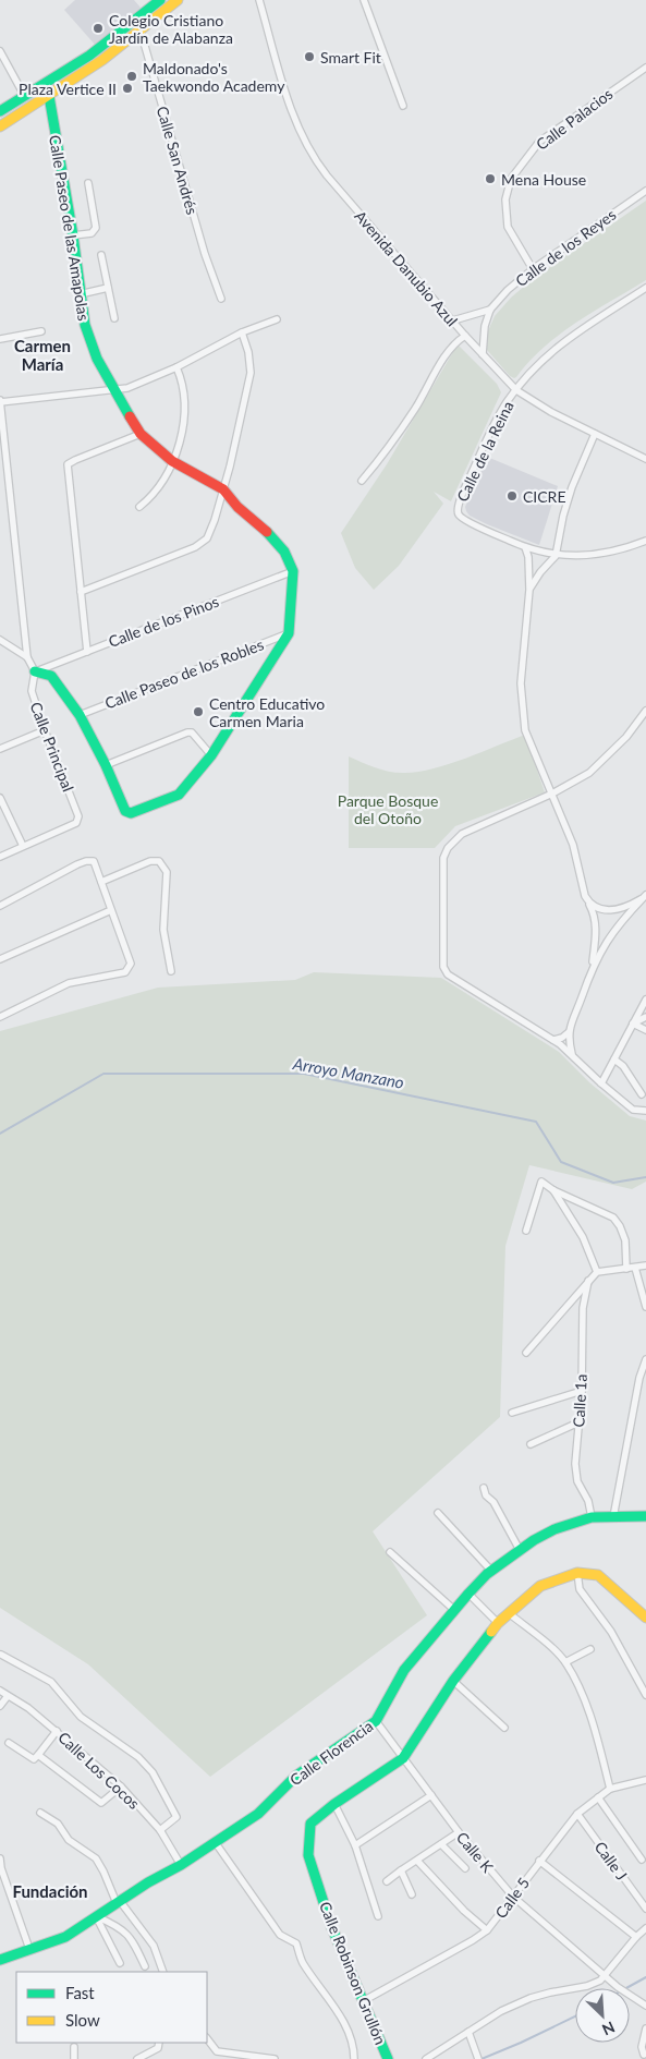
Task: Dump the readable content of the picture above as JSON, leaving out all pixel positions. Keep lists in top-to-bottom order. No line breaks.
{"streets":{"street":["Calle Palacios","Calle San Andrés","Calle Paseo de las Amapolas","Calle de los Reyes","Avenida Danubio Azul","Calle de la Reina","Calle de los Pinos","Calle Paseo de los Robles","Calle Principal","Calle 1a","Calle Florencia","Calle Los Cocos","Calle K","Calle J","Calle 5","Calle Robinson Grullón"]},"crossings":[["Calle Palacios","Calle de los Reyes"],["Calle Paseo de las Amapolas","Calle de los Pinos"],["Calle Paseo de las Amapolas","Calle Paseo de los Robles"],["Calle Paseo de las Amapolas","Calle Principal"],["Calle de los Reyes","Avenida Danubio Azul"],["Avenida Danubio Azul","Calle de la Reina"],["Calle de los Pinos","Calle Principal"],["Calle 1a","Calle Florencia"],["Calle Florencia","Calle Los Cocos"],["Calle Florencia","Calle K"],["Calle K","Calle 5"],["Calle K","Calle Robinson Grullón"],["Calle J","Calle 5"],["Calle 5","Calle Robinson Grullón"]],"districts":["Carmen María","Fundación"],"water":["Arroyo Manzano"],"parks":["Parque Bosque del Otoño"],"places":["Colegio Cristiano Jardín de Alabanza","Smart Fit","Maldonado's Taekwondo Academy","Plaza Vertice II","Mena House","CICRE","Centro Educativo Carmen Maria"],"legend":["Fast","Slow"],"north":"bottom right"}
